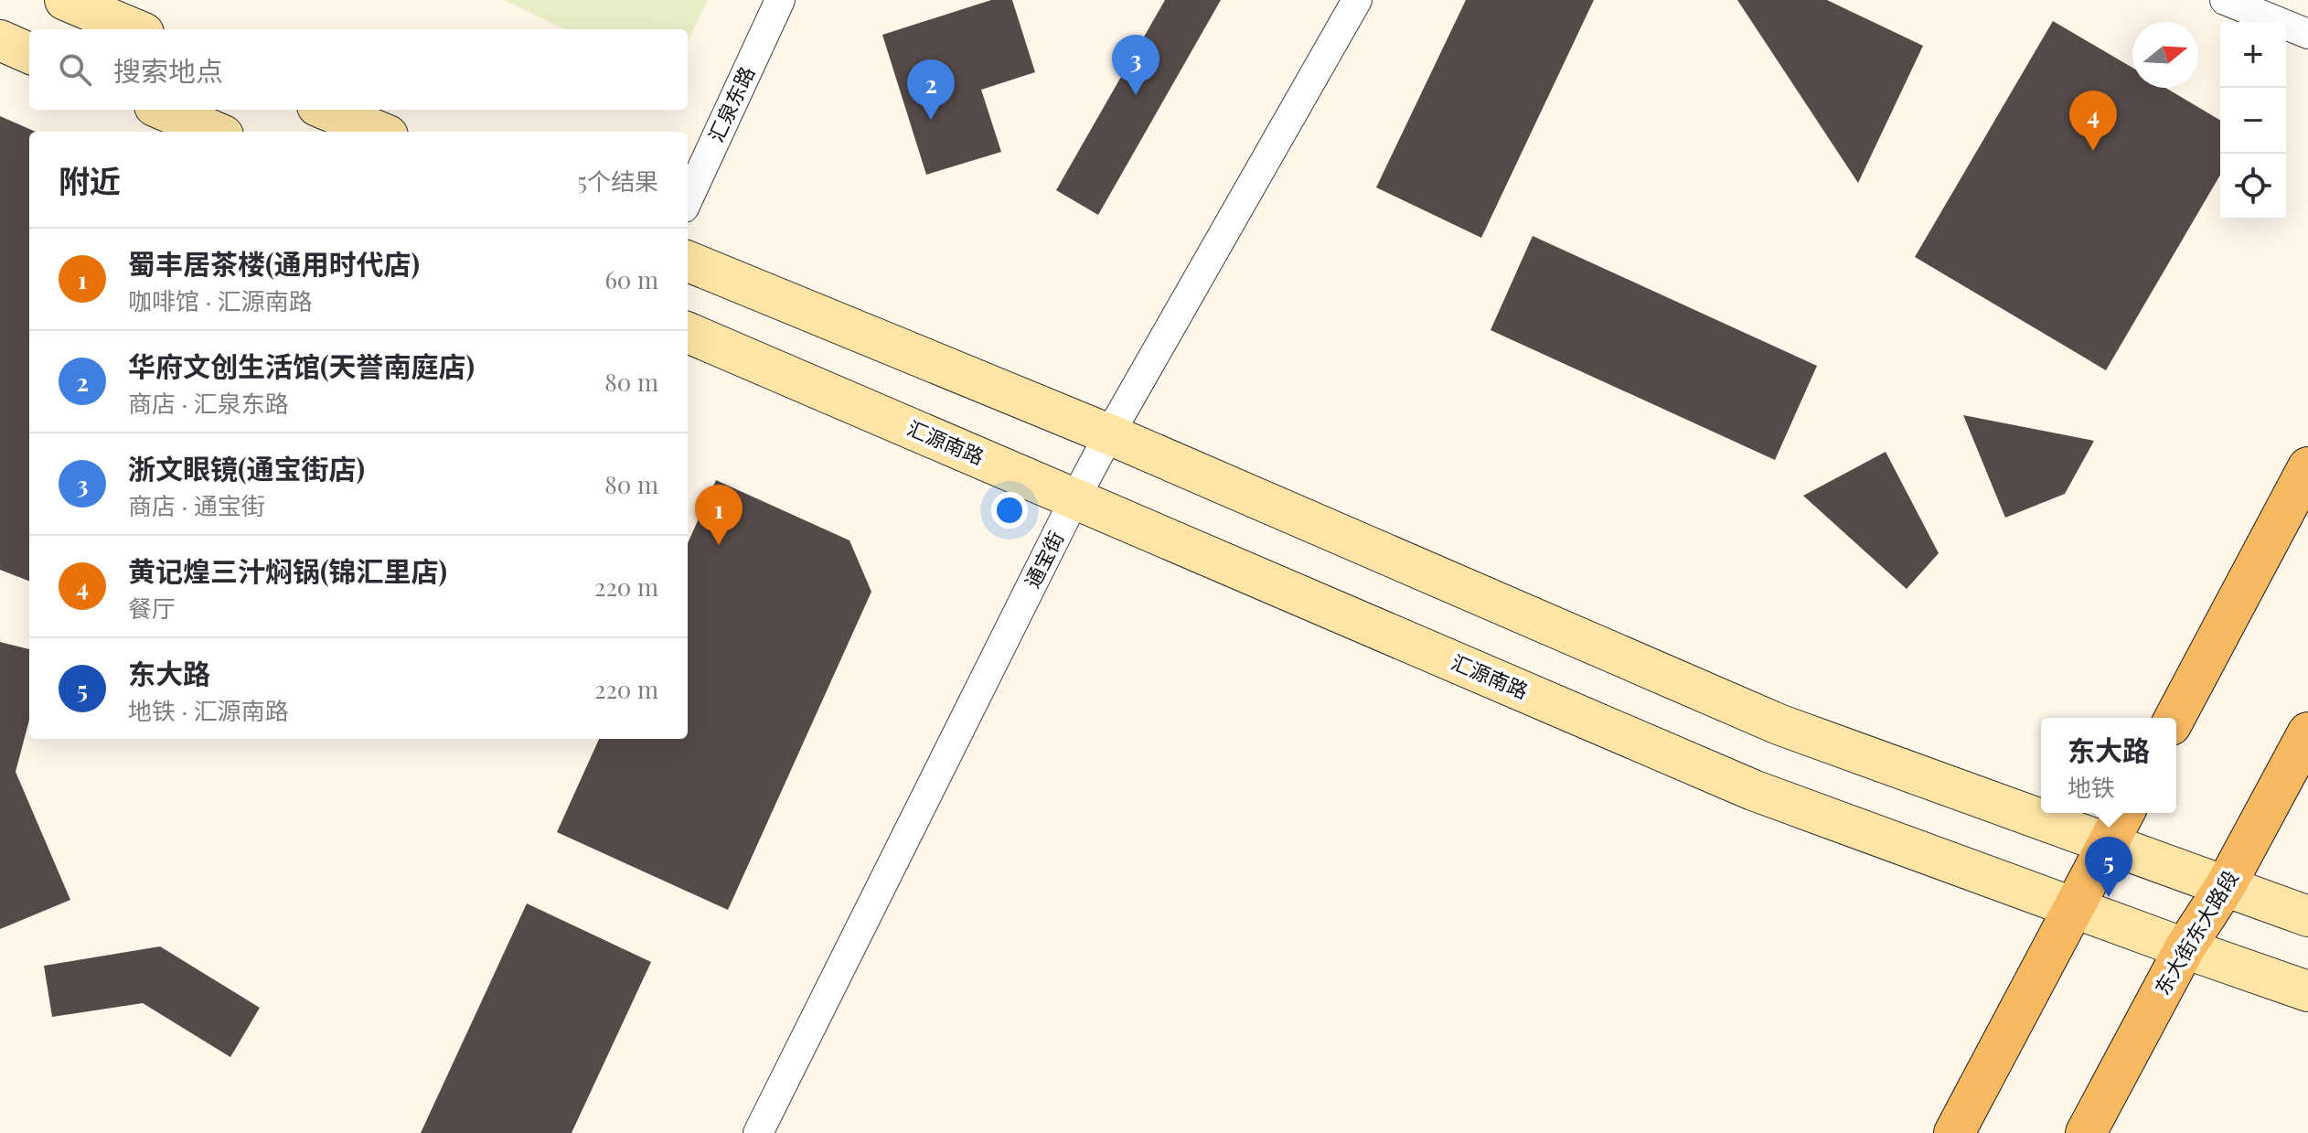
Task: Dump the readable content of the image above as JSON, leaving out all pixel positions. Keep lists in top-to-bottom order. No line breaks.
{"streets":{"main road":["东大街东大路段"],"street":["汇泉东路","汇源南路","通宝街"]},"crossings":[["汇源南路","通宝街"],["汇源南路","东大街东大路段"]],"north":"right","page":{"map_buttons":["+","−"],"search":"搜索地点","pins":["3","2","4","1","5"],"heading":["附近","5个结果"],"list":[{"mark":"1","name":"蜀丰居茶楼(通用时代店)","note":"咖啡馆 · 汇源南路","value":"60 m"},{"mark":"2","name":"华府文创生活馆(天誉南庭店)","note":"商店 · 汇泉东路","value":"80 m"},{"mark":"3","name":"浙文眼镜(通宝街店)","note":"商店 · 通宝街","value":"80 m"},{"mark":"4","name":"黄记煌三汁焖锅(锦汇里店)","note":"餐厅","value":"220 m"},{"mark":"5","name":"东大路","note":"地铁 · 汇源南路","value":"220 m"}],"popup":["东大路","地铁"]}}
